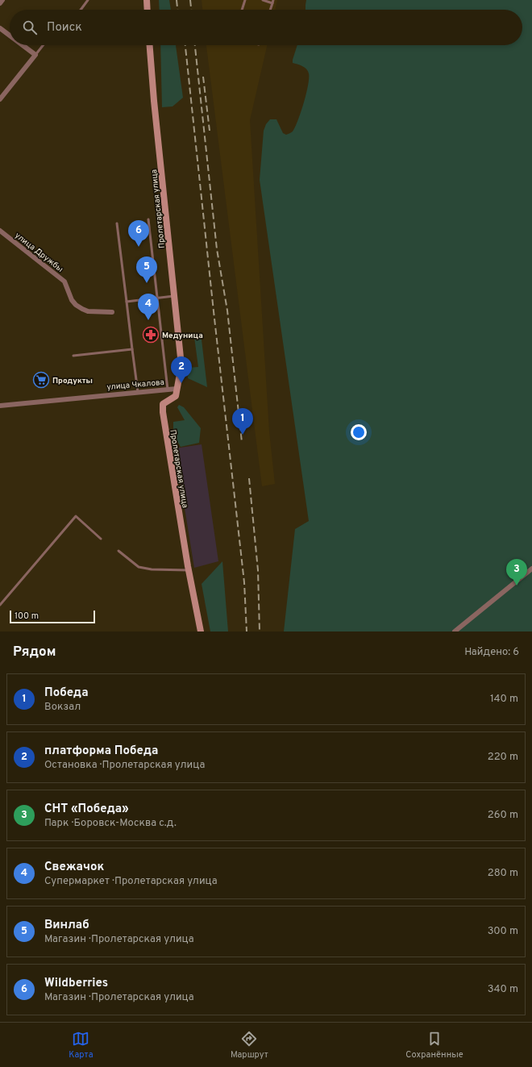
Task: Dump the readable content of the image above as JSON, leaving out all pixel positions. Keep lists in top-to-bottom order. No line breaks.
{"streets":{"main road":["Пролетарская улица"],"street":["улица Дружбы","улица Чкалова"]},"crossings":[["Пролетарская улица","улица Чкалова"]],"places":{"pharmacy":["Медуница"],"supermarket":["Продукты"]},"scale_bar":"100 m","page":{"search":"Поиск","pins":["6","5","4","2","1","3"],"scale":"100 m","heading":["Рядом","Найдено: 6"],"list":[{"mark":"1","name":"Победа","note":"Вокзал","value":"140 m"},{"mark":"2","name":"платформа Победа","note":"Остановка · Пролетарская улица","value":"220 m"},{"mark":"3","name":"СНТ «Победа»","note":"Парк · Боровск-Москва с.д.","value":"260 m"},{"mark":"4","name":"Свежачок","note":"Супермаркет · Пролетарская улица","value":"280 m"},{"mark":"5","name":"Винлаб","note":"Магазин · Пролетарская улица","value":"300 m"},{"mark":"6","name":"Wildberries","note":"Магазин · Пролетарская улица","value":"340 m"}],"nav":["Карта","Маршрут","Сохранённые"]}}
